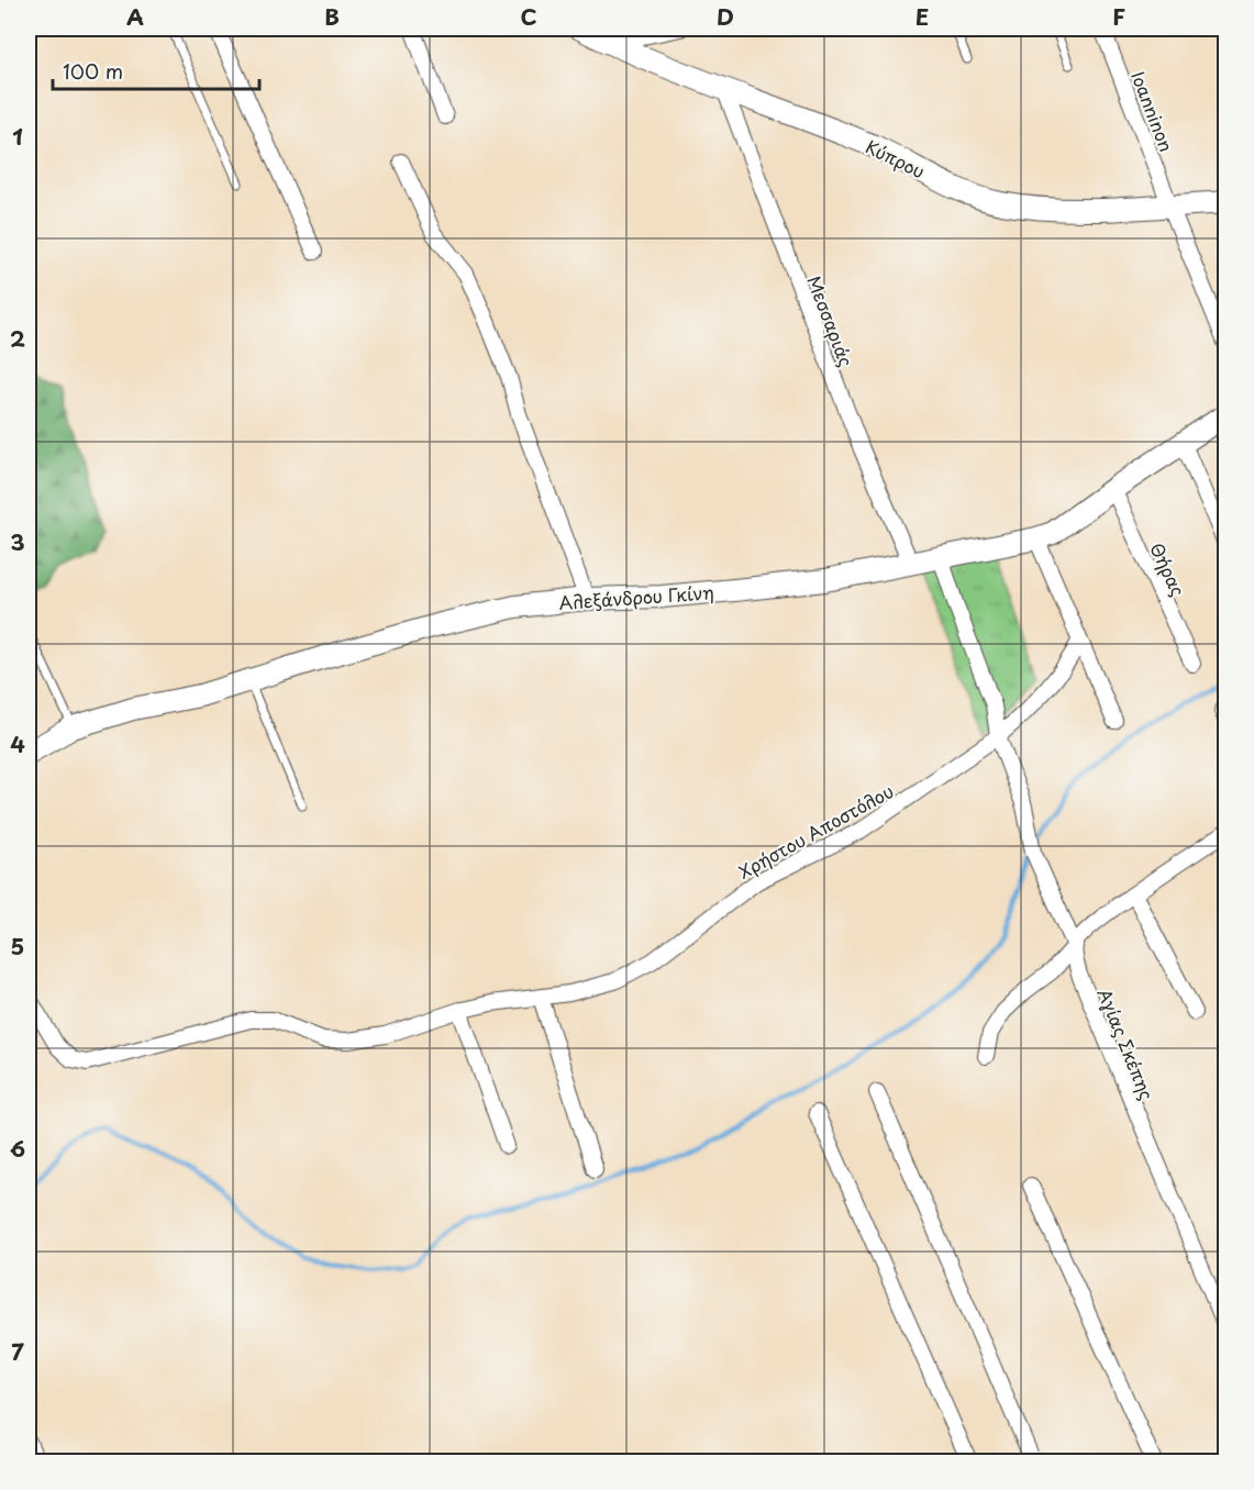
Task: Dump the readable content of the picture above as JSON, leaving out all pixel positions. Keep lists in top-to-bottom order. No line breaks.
{"streets":{"street":["Ioanninon","Κύπρου","Μεσσαριάς","Θήρας","Αλεξάνδρου Γκίνη","Χρήστου Αποστόλου","Αγίας Σκέπης"]},"crossings":[["Ioanninon","Κύπρου"],["Κύπρου","Μεσσαριάς"],["Μεσσαριάς","Αλεξάνδρου Γκίνη"],["Θήρας","Αλεξάνδρου Γκίνη"],["Αλεξάνδρου Γκίνη","Αγίας Σκέπης"],["Χρήστου Αποστόλου","Αγίας Σκέπης"]],"scale_bar":"100 m","grid":{"columns":["A","B","C","D","E","F"],"rows":["1","2","3","4","5","6","7"]}}
